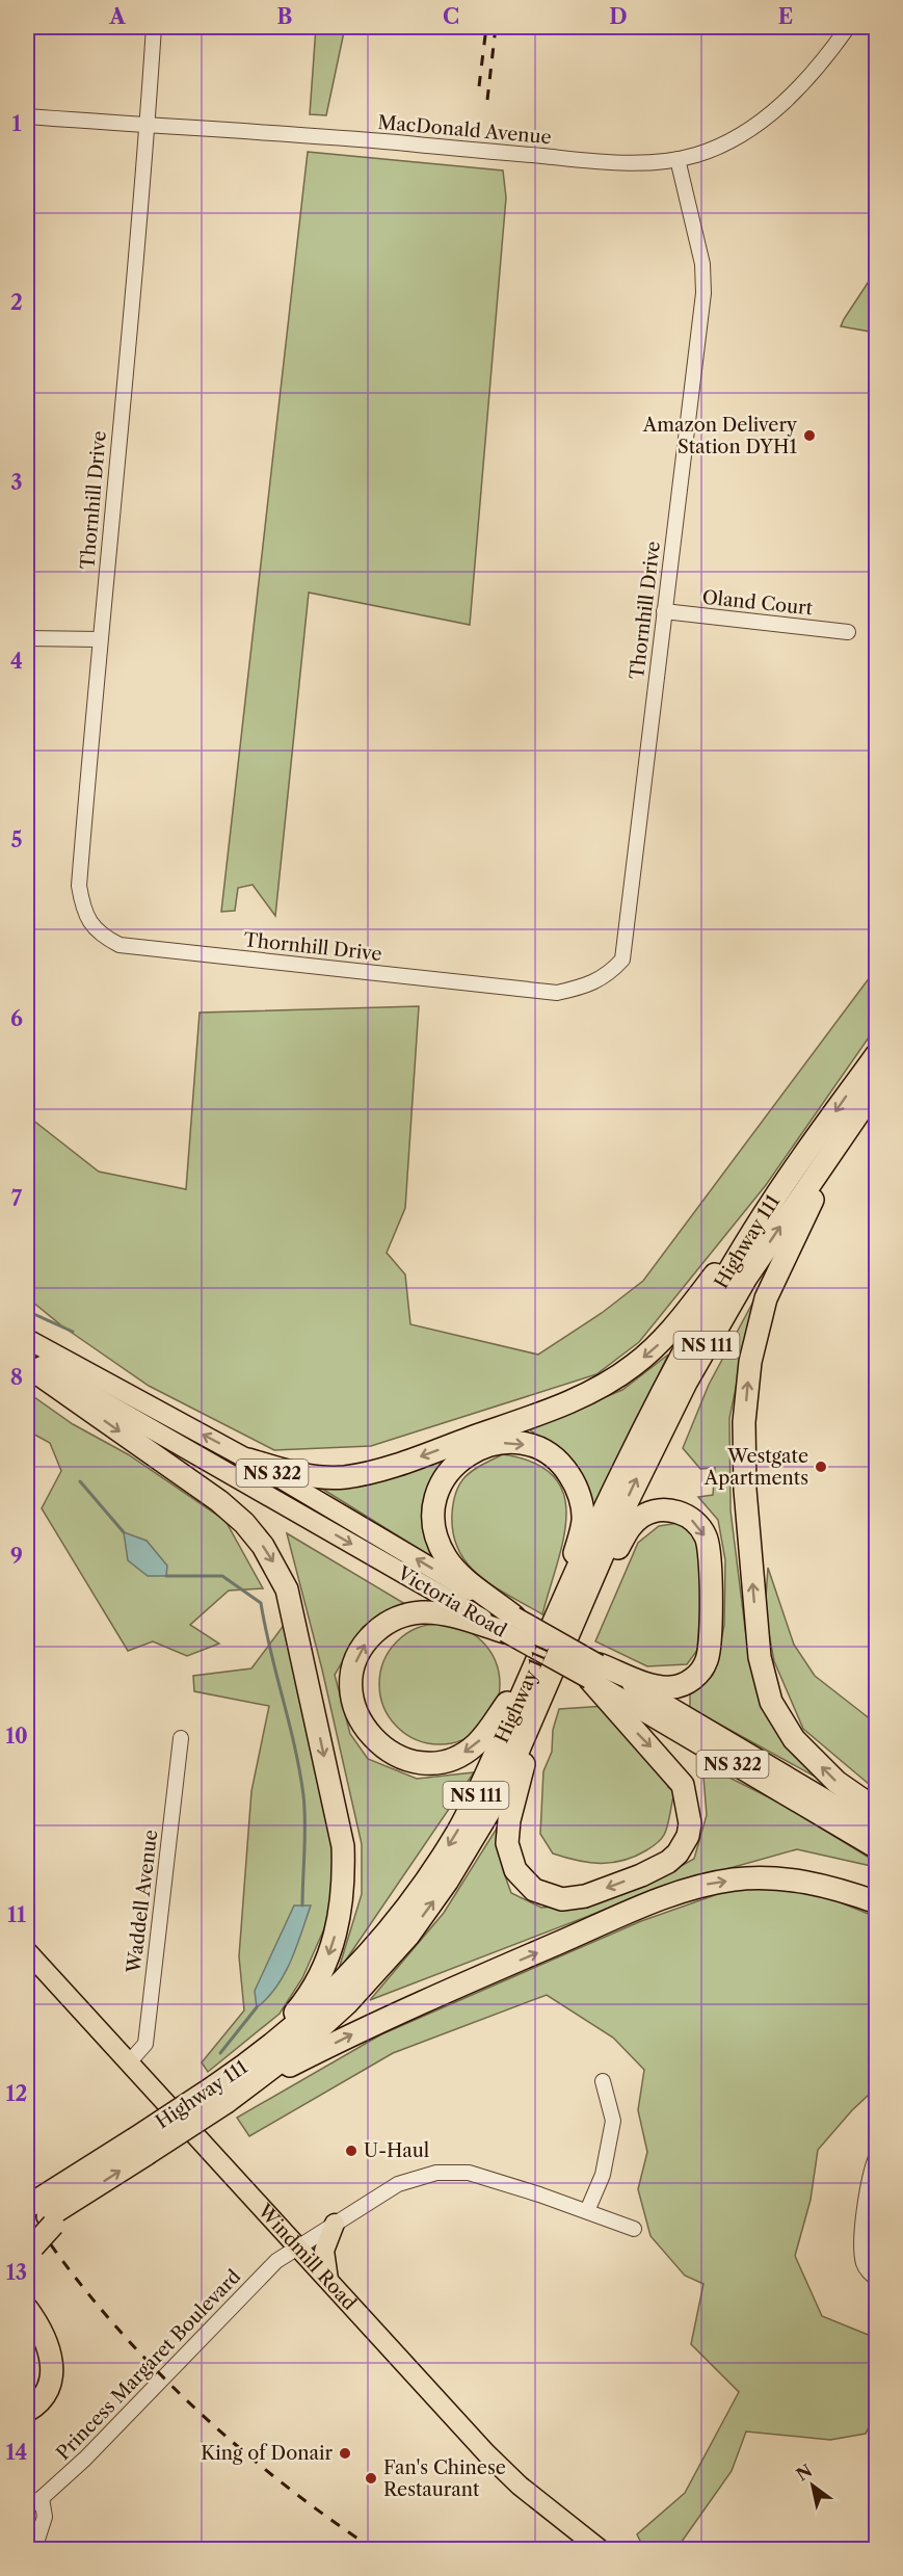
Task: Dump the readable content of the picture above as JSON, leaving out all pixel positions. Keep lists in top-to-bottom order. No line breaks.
{"streets":{"highway":["Highway 111","NS 111"],"main road":["NS 322","Victoria Road","Windmill Road"],"street":["MacDonald Avenue","Thornhill Drive","Oland Court","Waddell Avenue","Princess Margaret Boulevard"]},"crossings":[["MacDonald Avenue","Thornhill Drive"],["Thornhill Drive","Oland Court"],["Waddell Avenue","Windmill Road"],["Windmill Road","Princess Margaret Boulevard"]],"places":["Amazon Delivery Station DYH1","Westgate Apartments","U-Haul","King of Donair","Fan's Chinese Restaurant"],"north":"top left","grid":{"columns":["A","B","C","D","E"],"rows":["1","2","3","4","5","6","7","8","9","10","11","12","13","14"]}}
